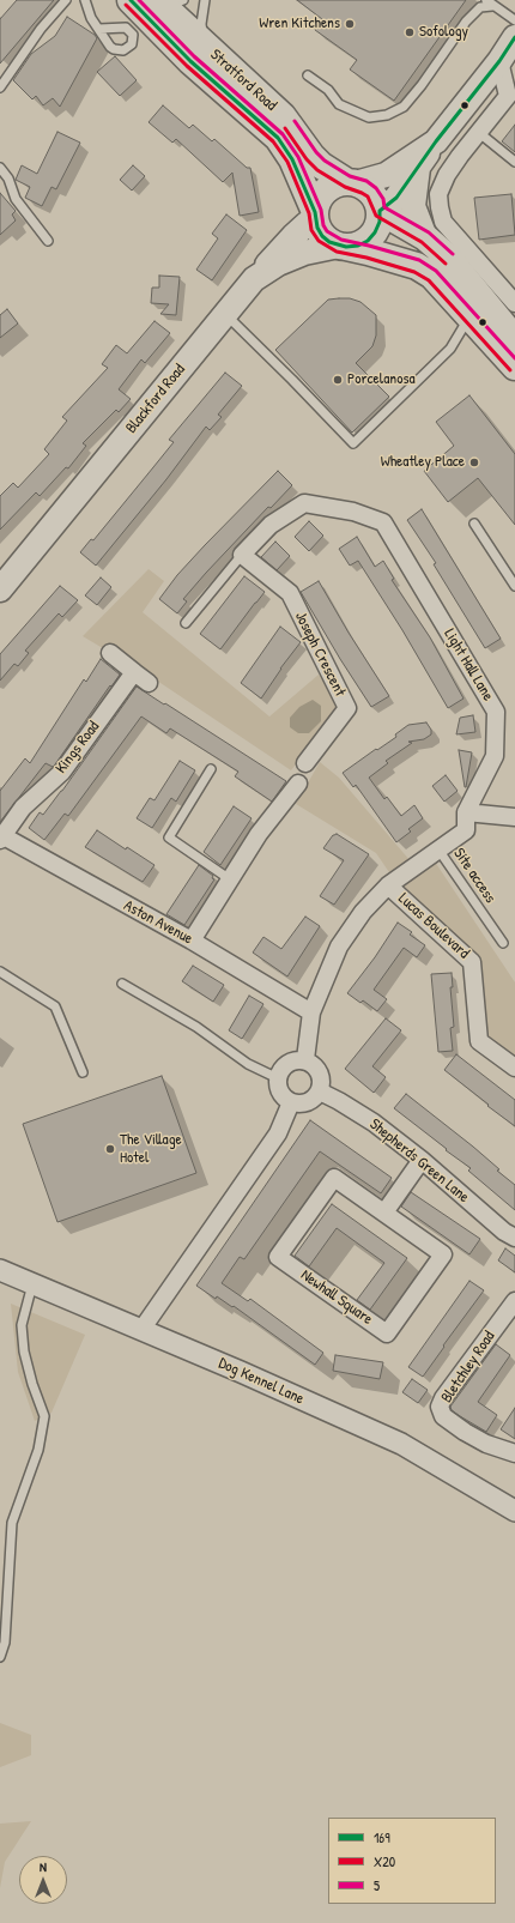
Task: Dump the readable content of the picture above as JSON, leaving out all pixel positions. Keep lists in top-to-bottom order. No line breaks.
{"streets":{"highway":["Stratford Road"],"main road":["Blackford Road"],"street":["Joseph Crescent","Light Hall Lane","Kings Road","Aston Avenue","Lucas Boulevard","Shepherds Green Lane","Newhall Square","Bletchley Road","Dog Kennel Lane"],"lane":["Site access"]},"crossings":[["Stratford Road","Blackford Road"],["Joseph Crescent","Light Hall Lane"],["Light Hall Lane","Site access"],["Light Hall Lane","Aston Avenue"],["Light Hall Lane","Lucas Boulevard"],["Light Hall Lane","Shepherds Green Lane"],["Kings Road","Aston Avenue"]],"places":["Wren Kitchens","Sofology","Porcelanosa","Wheatley Place","The Village Hotel"],"lines":["transit line 169","transit line 5","transit line X20"],"legend":["169","X20","5"],"north":"top"}
